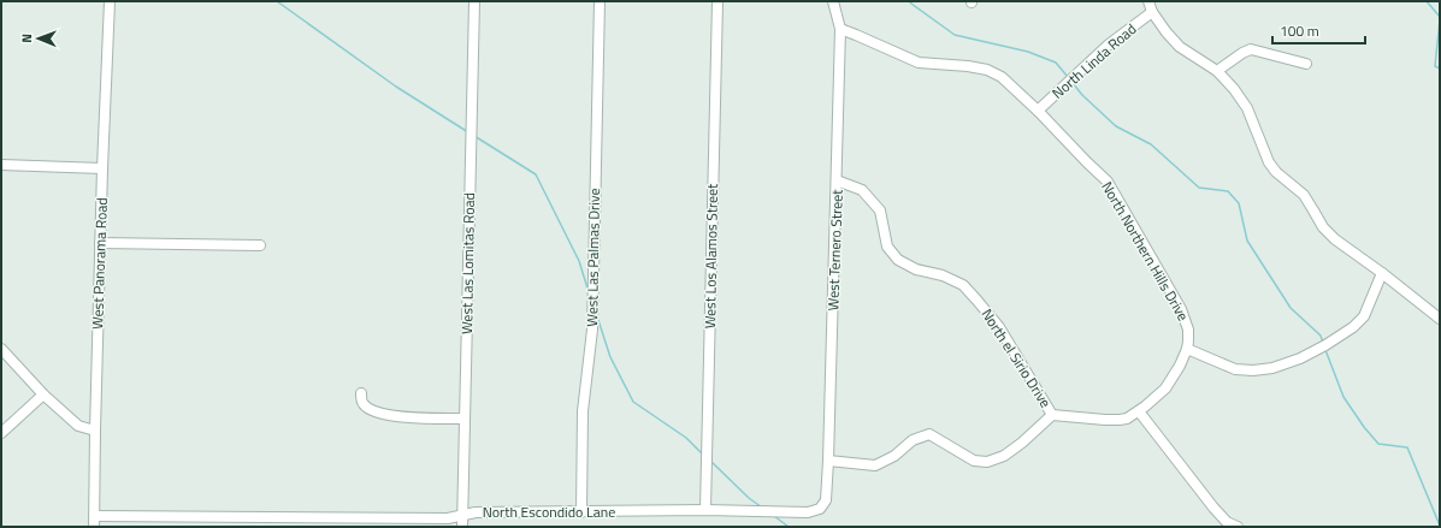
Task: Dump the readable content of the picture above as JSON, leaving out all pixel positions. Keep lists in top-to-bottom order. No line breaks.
{"streets":{"street":["North Linda Road","West Ternero Street","North Northern Hills Drive","West Los Alamos Street","West Las Palmas Drive","West Panorama Road","West Las Lomitas Road","North el Sirio Drive","North Escondido Lane"]},"crossings":[["North Linda Road","North Northern Hills Drive"],["West Ternero Street","North Northern Hills Drive"],["West Ternero Street","North el Sirio Drive"],["West Ternero Street","North Escondido Lane"],["West Los Alamos Street","North Escondido Lane"],["West Las Palmas Drive","North Escondido Lane"],["West Panorama Road","North Escondido Lane"],["West Las Lomitas Road","North Escondido Lane"]],"scale_bar":"100 m","north":"left"}
